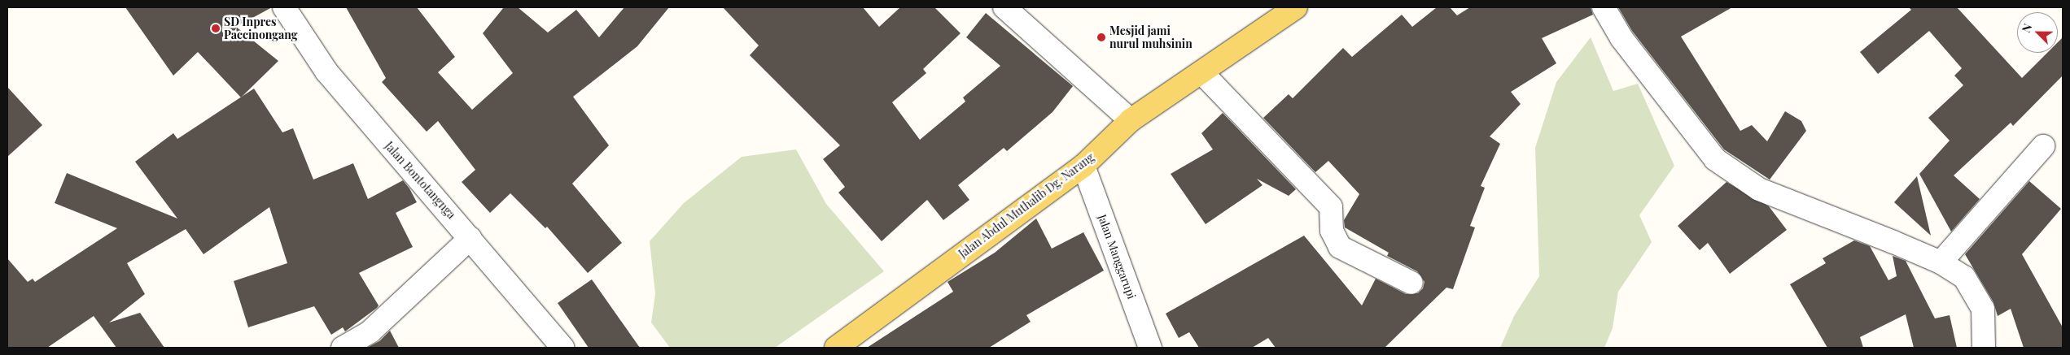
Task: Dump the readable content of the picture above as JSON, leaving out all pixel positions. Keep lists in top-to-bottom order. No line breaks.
{"streets":{"main road":["Jalan Abdul Muthalib Dg. Narang"],"street":["Jalan Bontotangnga","Jalan Manggarupi"]},"crossings":[["Jalan Abdul Muthalib Dg. Narang","Jalan Manggarupi"]],"places":["SD Inpres Paccinongang","Mesjid jami nurul muhsinin"],"north":"top left"}
